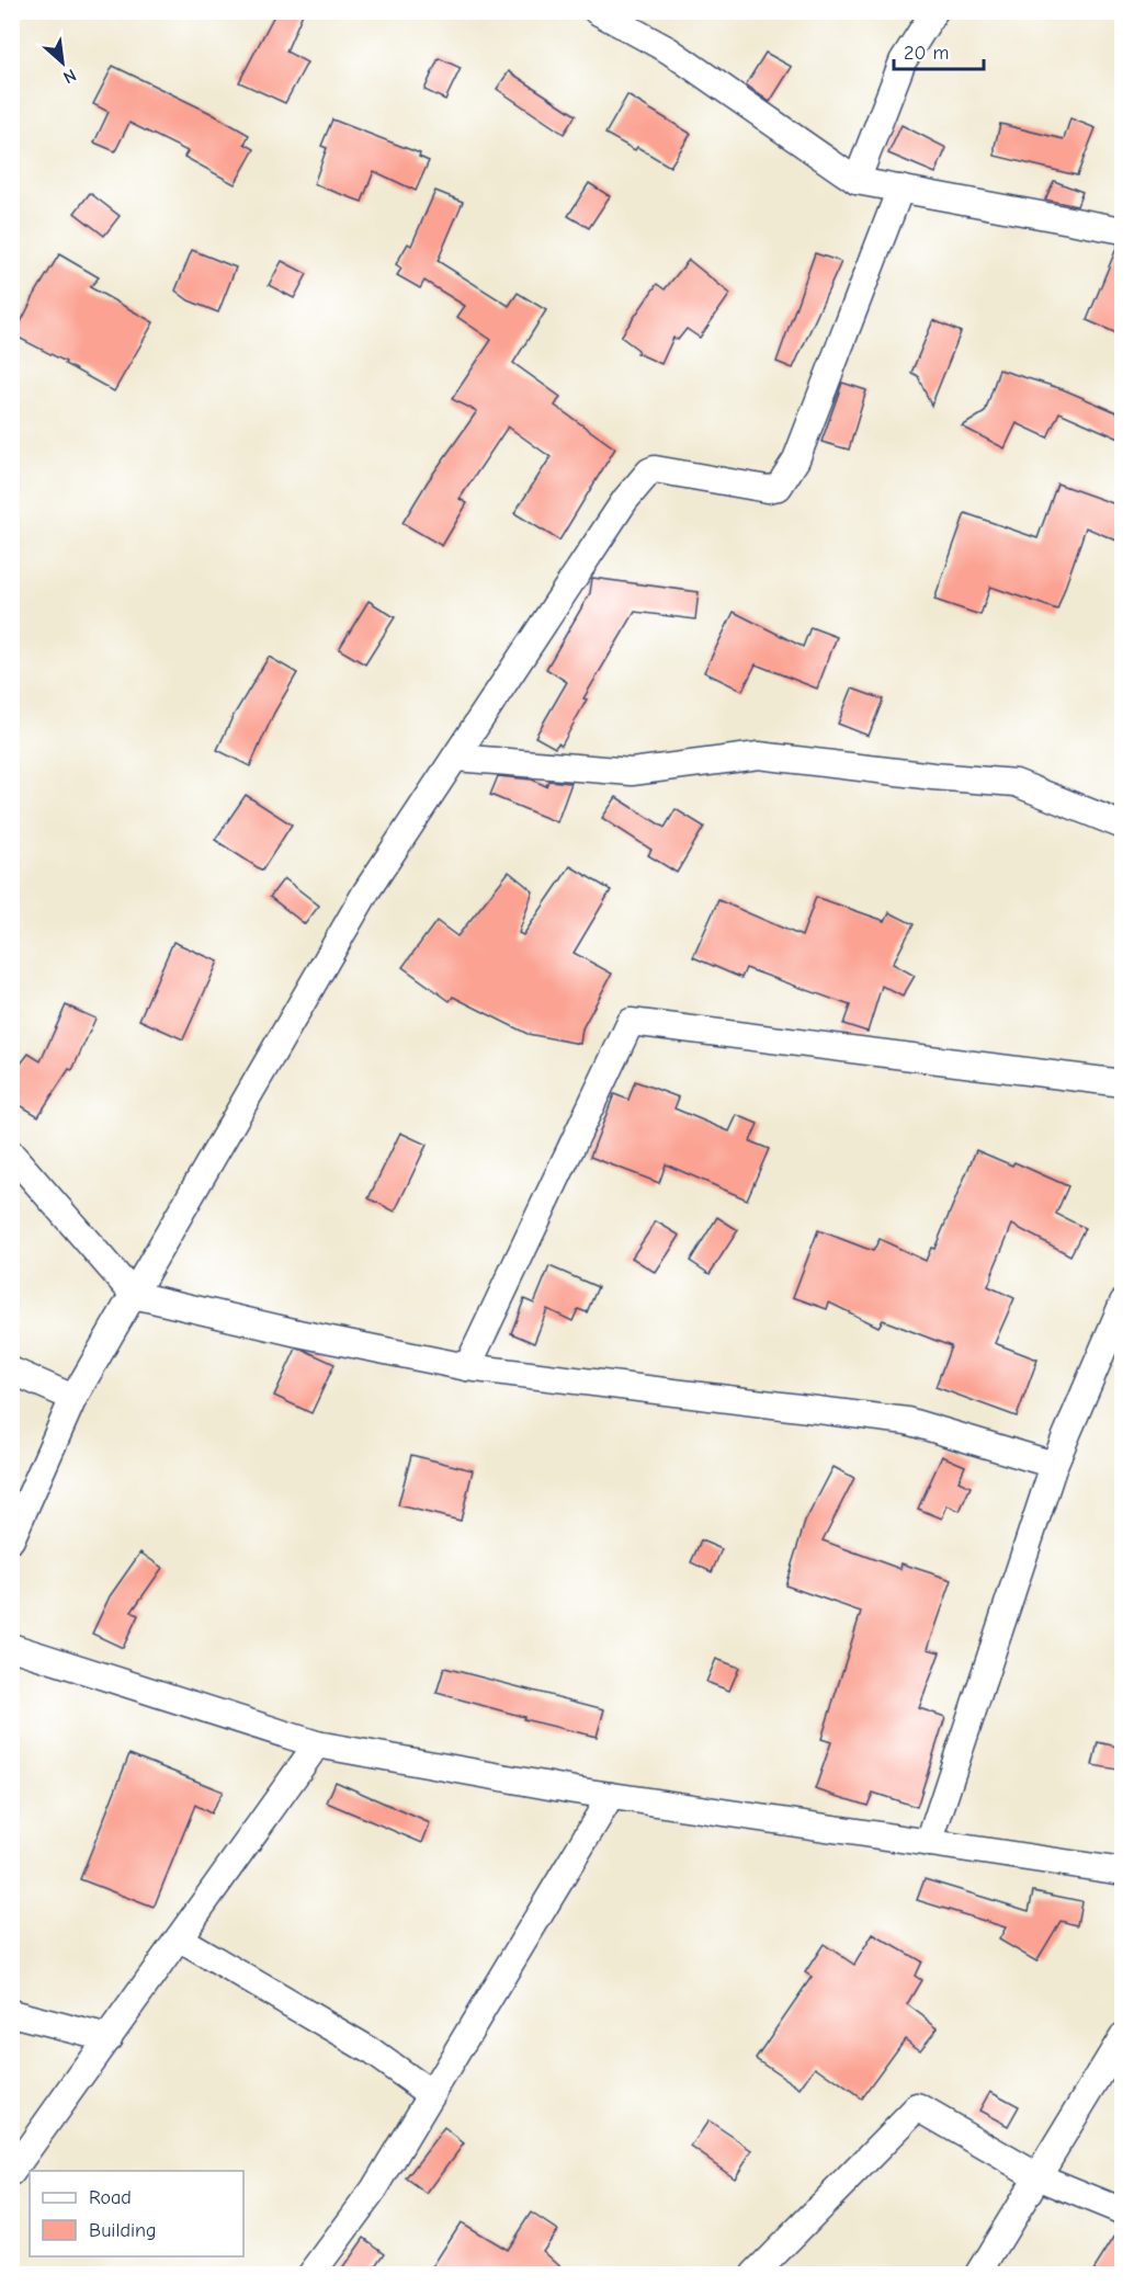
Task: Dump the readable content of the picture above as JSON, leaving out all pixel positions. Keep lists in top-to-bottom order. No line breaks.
{"legend":["Road","Building"],"scale_bar":"20 m","north":"bottom right"}
